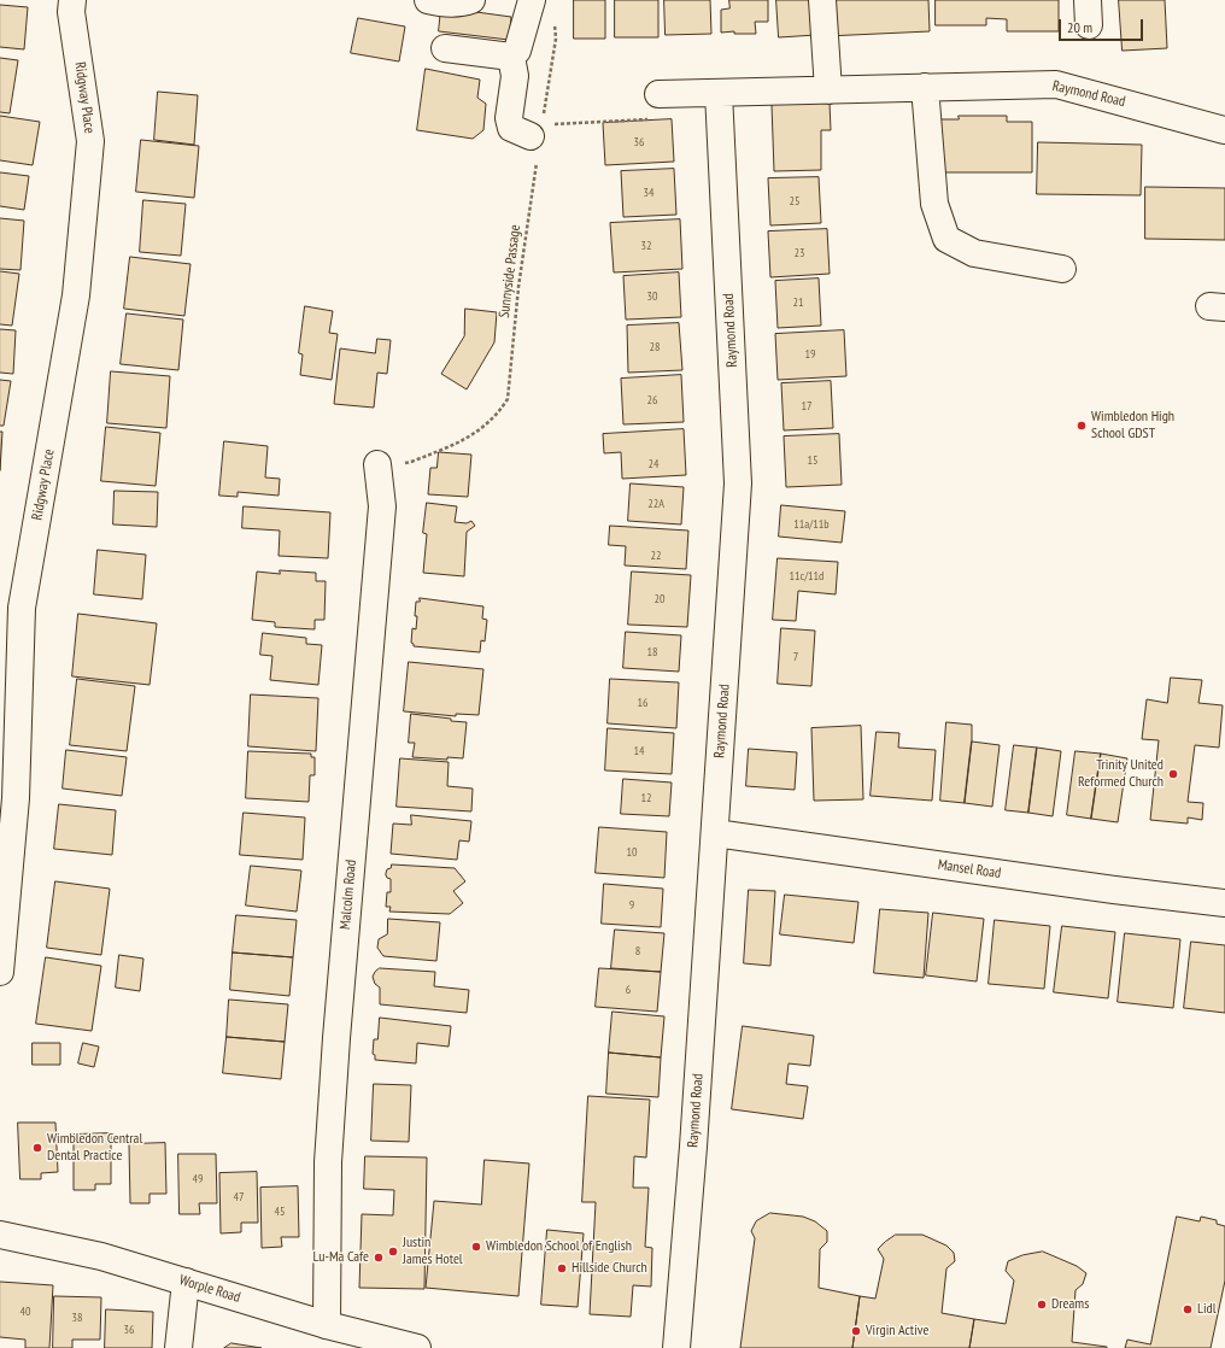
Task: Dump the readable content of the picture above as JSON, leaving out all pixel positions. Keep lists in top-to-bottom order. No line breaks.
{"streets":{"street":["Raymond Road","Ridgway Place","Mansel Road","Malcolm Road","Worple Road"],"path":["Sunnyside Passage"]},"crossings":[["Raymond Road","Mansel Road"],["Sunnyside Passage","Malcolm Road"],["Malcolm Road","Worple Road"]],"places":["Wimbledon High School GDST","Trinity United Reformed Church","Wimbledon Central Dental Practice","Wimbledon School of English","Justin James Hotel","Lu-Ma Cafe","Hillside Church","Dreams","Lidl","Virgin Active"],"house_numbers":["36","34","25","32","23","30","21","28","19","26","17","15","24","22A","11a/11b","22","11c/11d","20","18","7","16","14","12","10","9","8","6","49","47","45","40","38","36"],"scale_bar":"20 m"}
